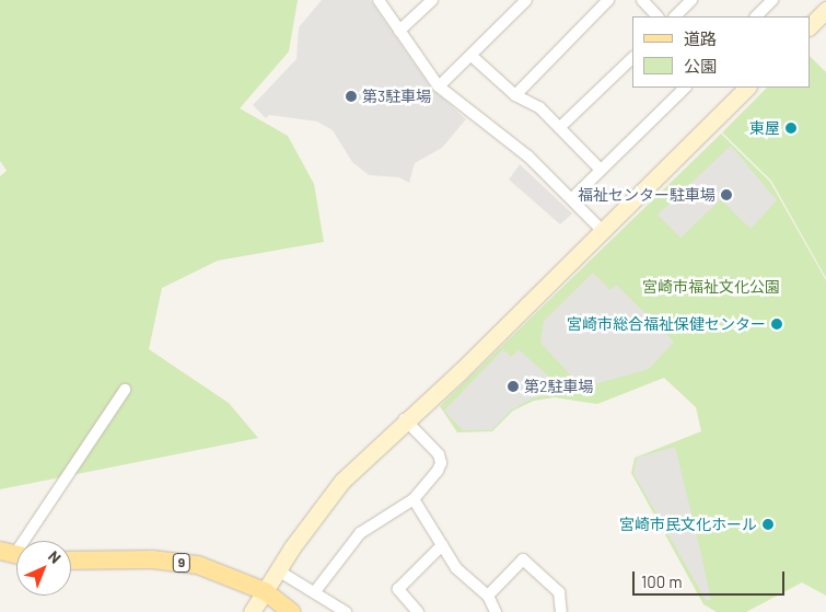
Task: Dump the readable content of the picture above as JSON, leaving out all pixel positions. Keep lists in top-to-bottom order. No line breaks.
{"streets":{"main road":["9"]},"parks":["宮崎市福祉文化公園"],"places":["第3駐車場","東屋","福祉センター駐車場","宮崎市総合福祉保健センター","第2駐車場","宮崎市民文化ホール"],"legend":["道路","公園"],"scale_bar":"100 m","north":"top right"}
